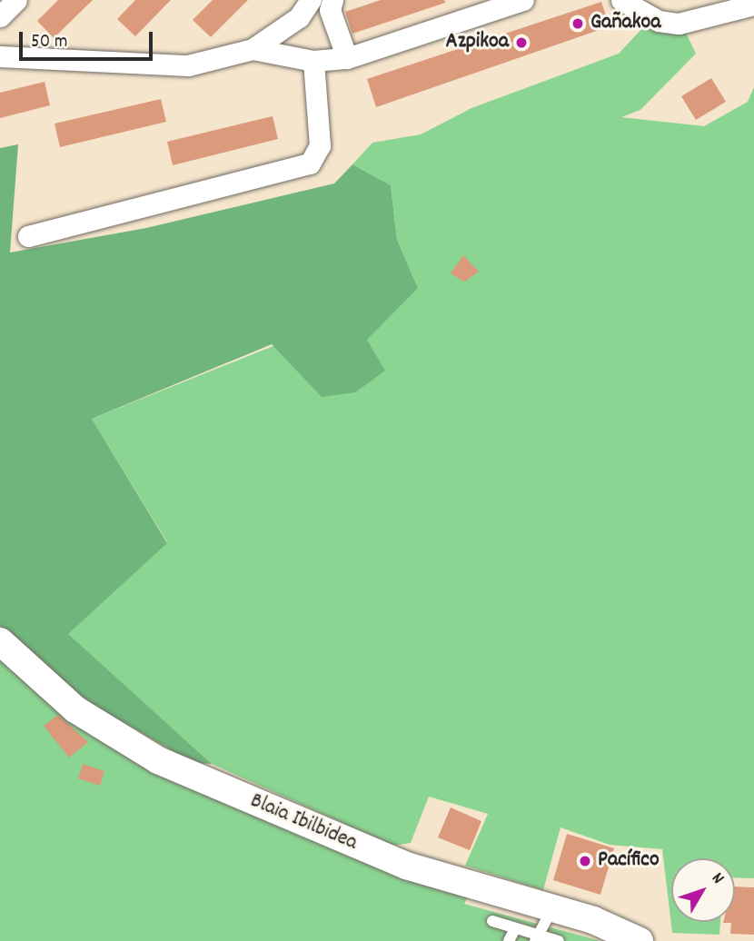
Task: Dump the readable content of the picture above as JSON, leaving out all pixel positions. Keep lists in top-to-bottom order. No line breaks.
{"streets":{"street":["Blaia Ibilbidea"]},"places":["Gañakoa","Azpikoa","Pacífico"],"scale_bar":"50 m","north":"top right"}
